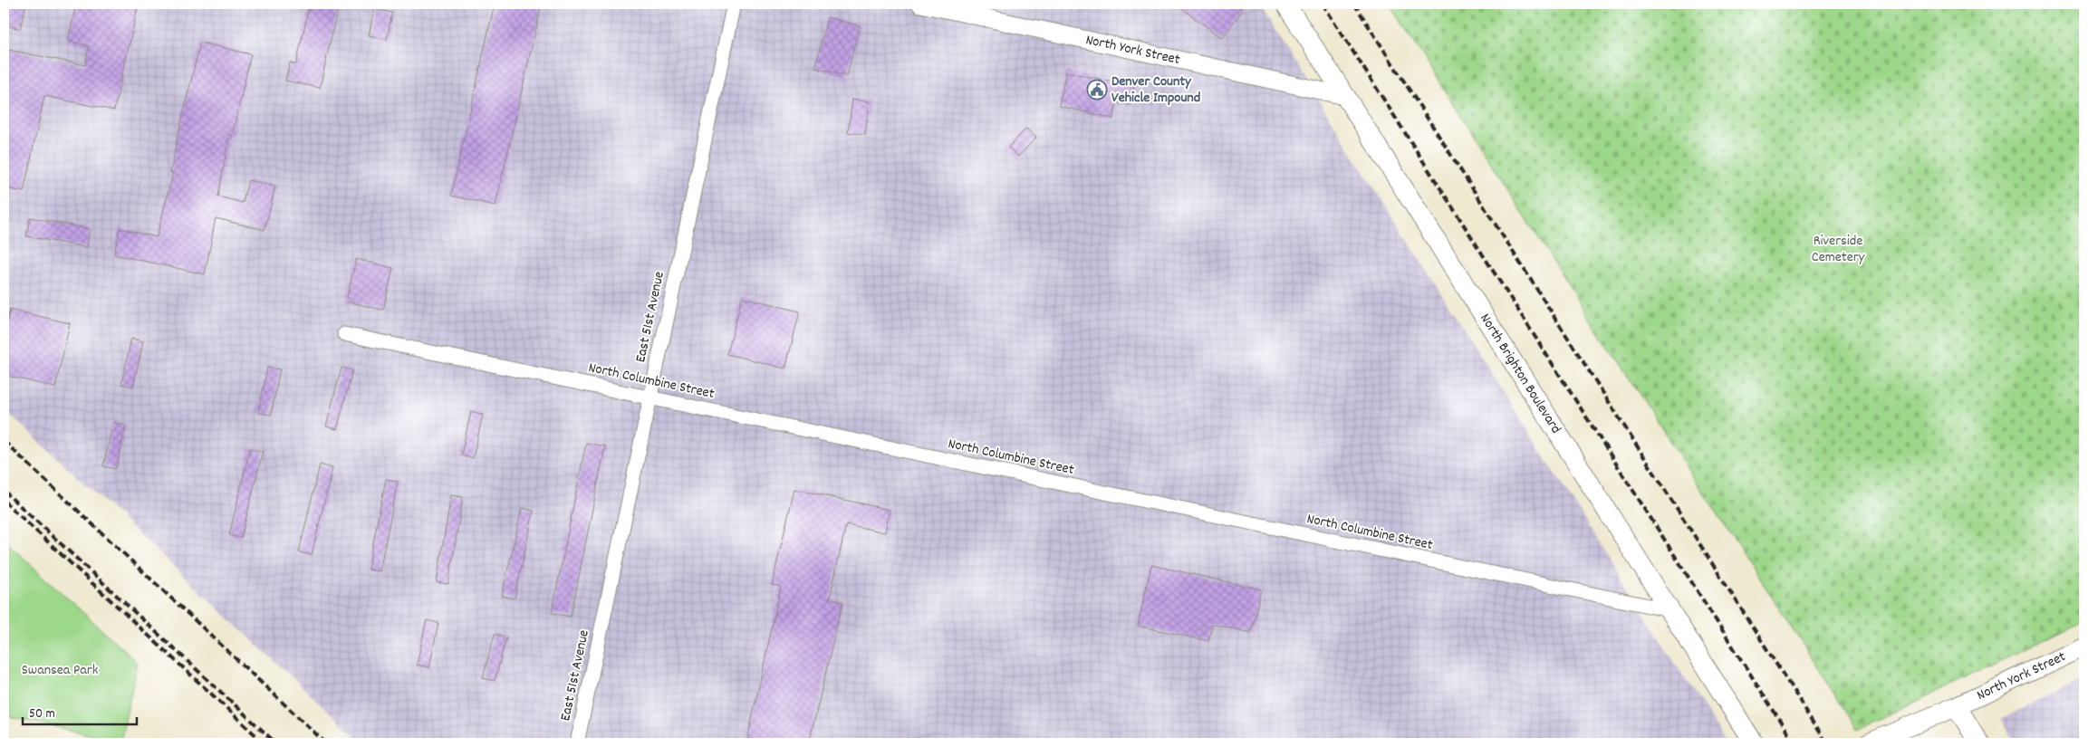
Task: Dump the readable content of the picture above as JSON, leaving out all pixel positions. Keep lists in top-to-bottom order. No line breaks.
{"streets":{"main road":["North York Street","North Brighton Boulevard"],"street":["East 51st Avenue","North Columbine Street"]},"crossings":[["North York Street","North Brighton Boulevard"],["East 51st Avenue","North Columbine Street"],["North Brighton Boulevard","North Columbine Street"]],"parks":["Riverside Cemetery","Swansea Park"],"places":{"public building":["Denver County Vehicle Impound"]},"scale_bar":"50 m"}
